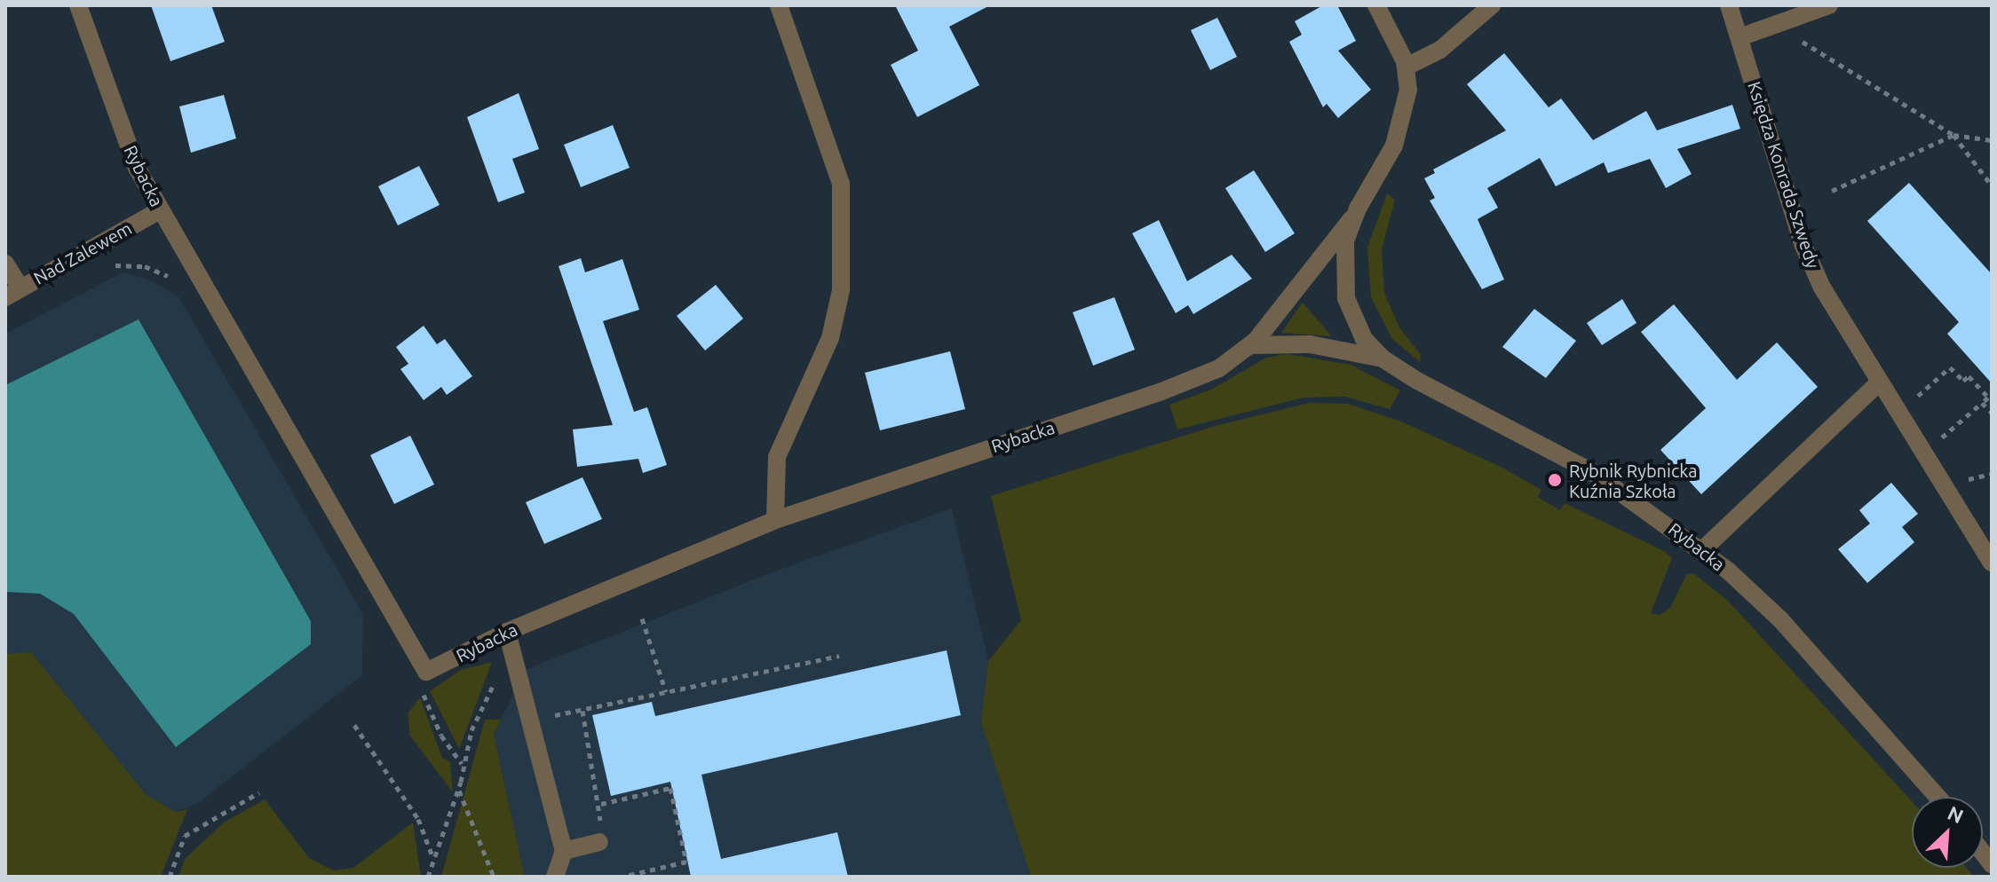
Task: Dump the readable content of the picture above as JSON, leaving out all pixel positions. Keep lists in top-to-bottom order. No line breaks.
{"streets":{"street":["Księdza Konrada Szwedy","Rybacka","Nad Zalewem"]},"crossings":[["Rybacka","Nad Zalewem"]],"places":["Rybnik Rybnicka Kuźnia Szkoła"],"north":"top right"}
